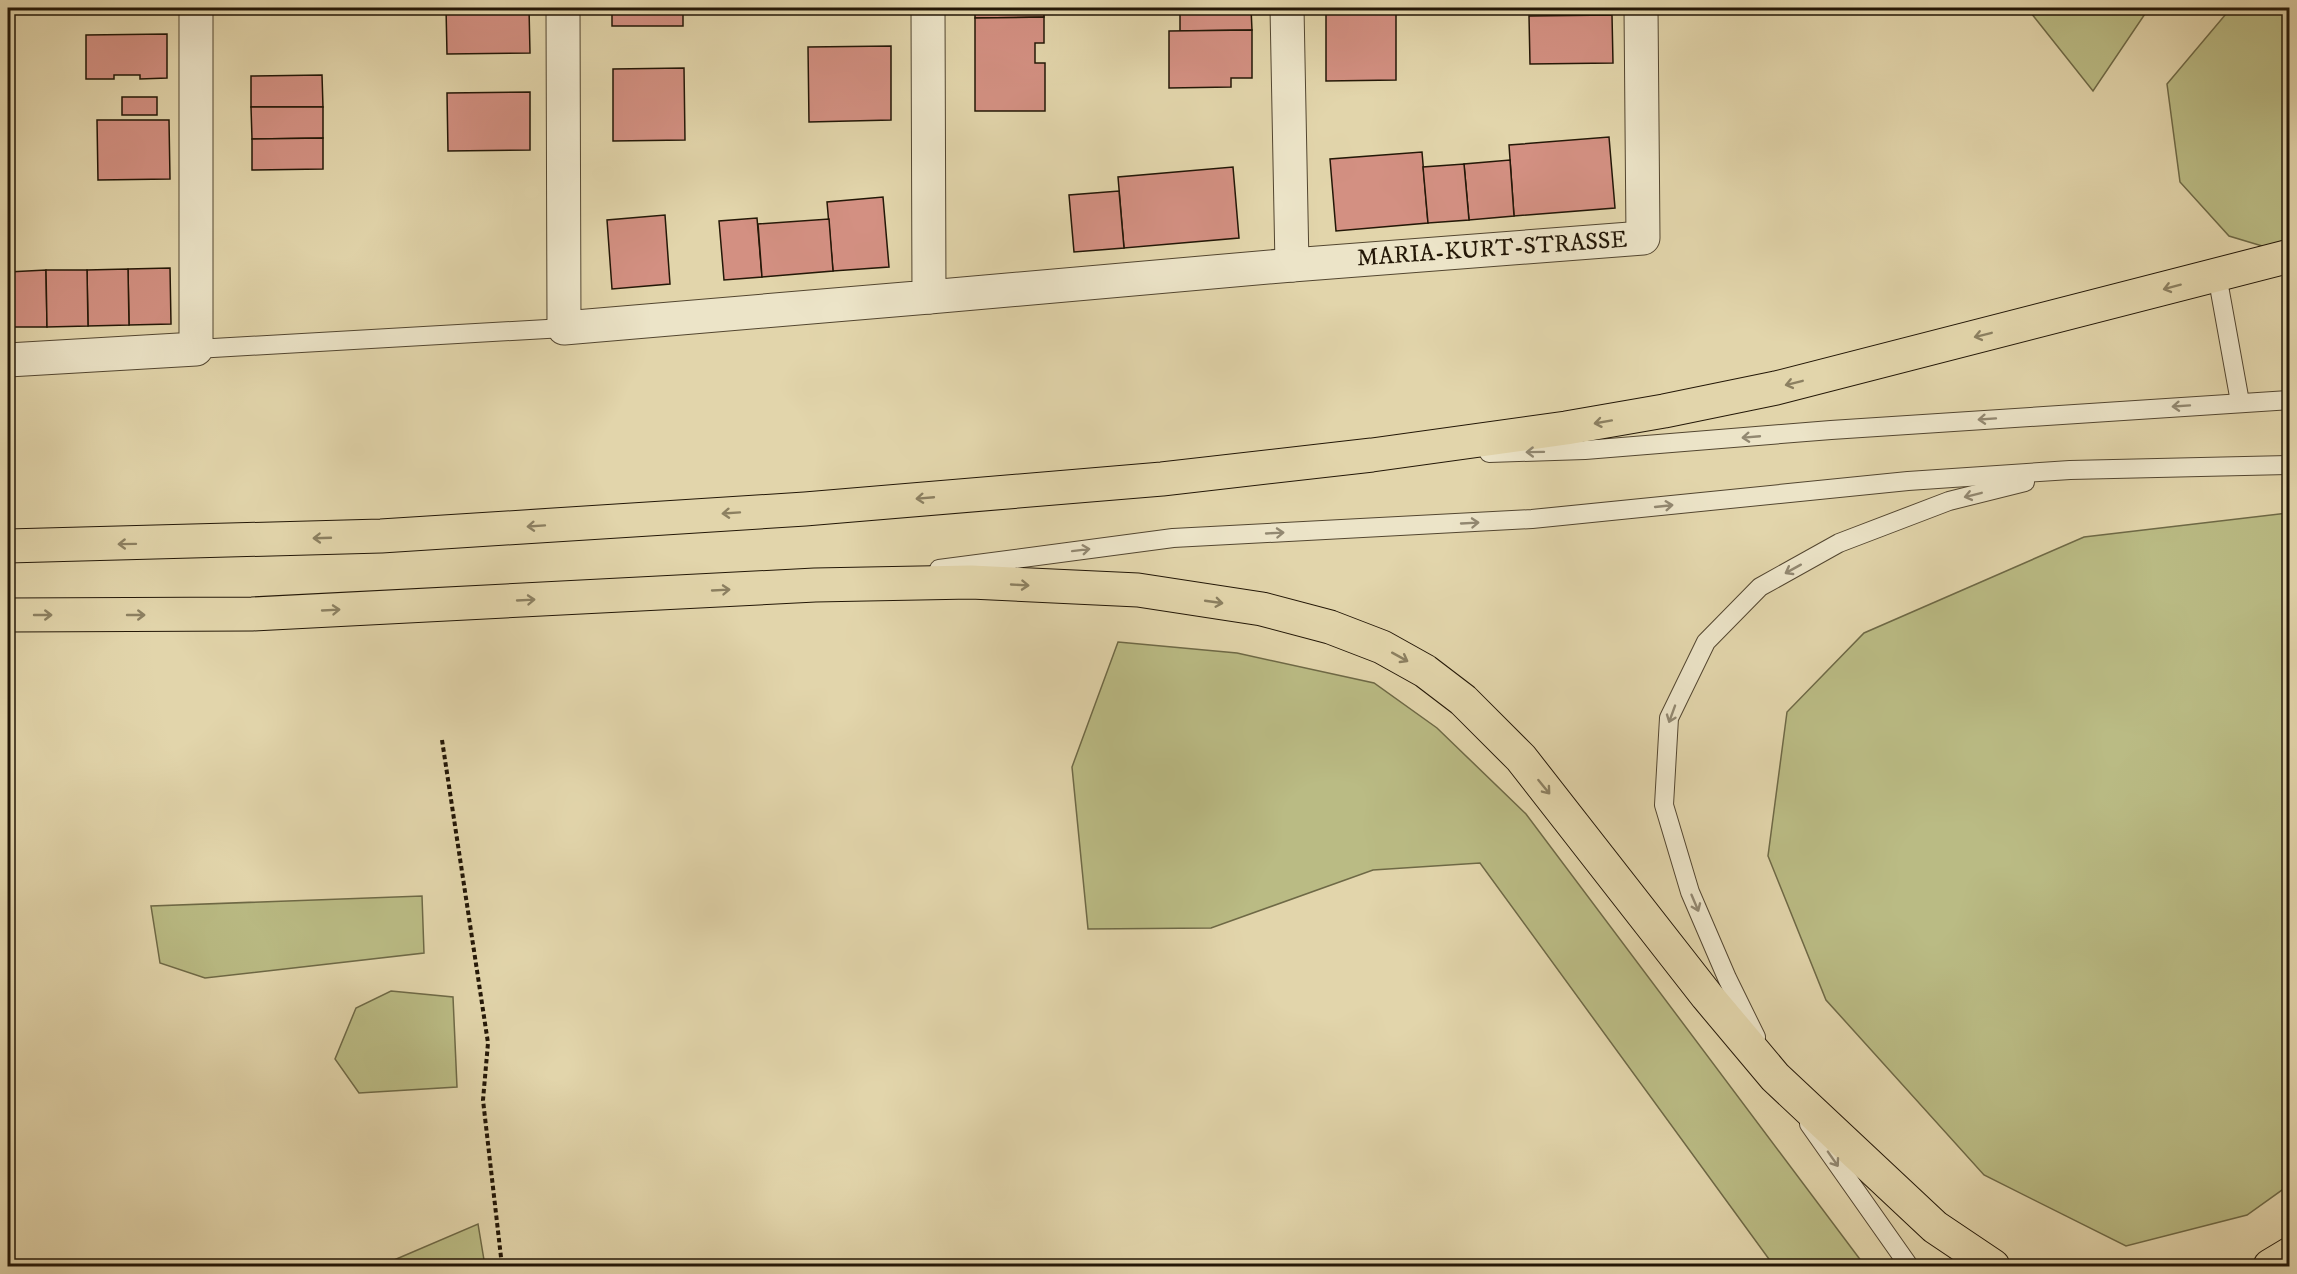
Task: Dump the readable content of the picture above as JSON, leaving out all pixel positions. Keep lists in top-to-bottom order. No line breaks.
{"streets":{"street":["MARIA-KURT-STRASSE"]}}
